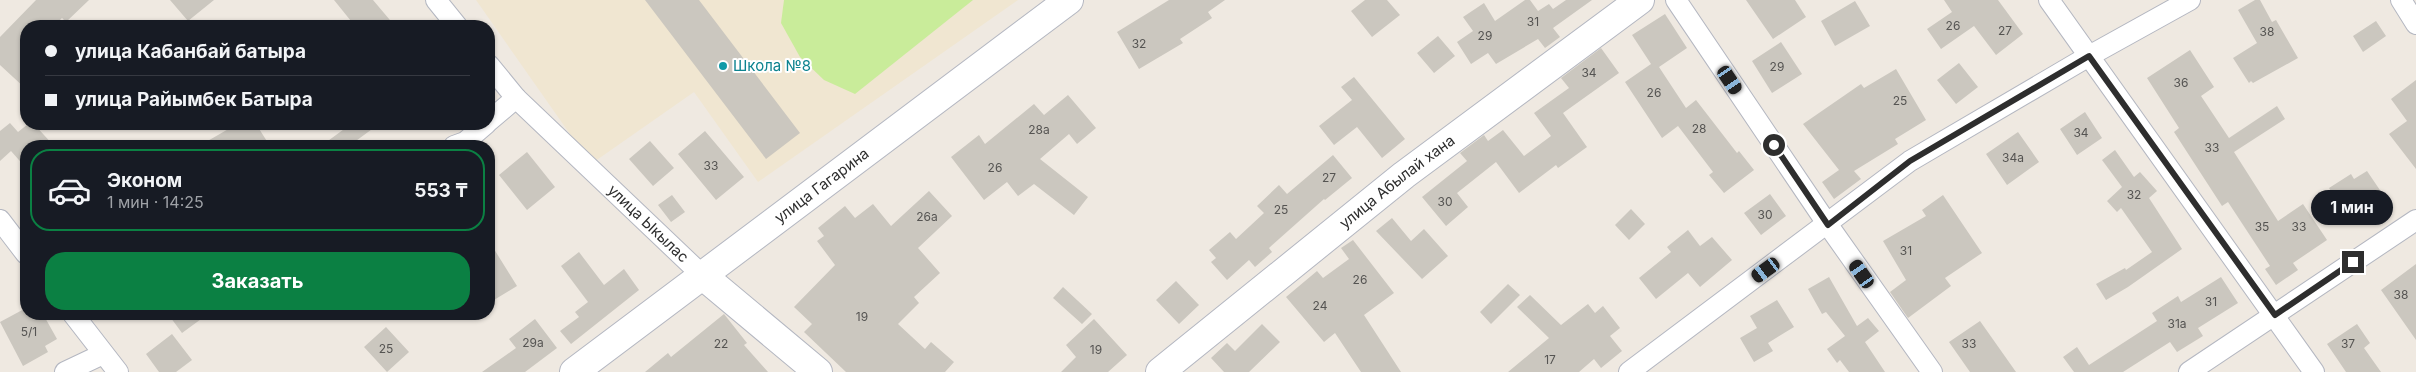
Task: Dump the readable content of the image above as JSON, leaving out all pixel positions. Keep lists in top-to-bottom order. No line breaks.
{"streets":{"street":["улица Абылай хана","улица Гагарина","улица Ыкылас"]},"crossings":[["улица Гагарина","улица Ыкылас"]],"places":["Школа №8"],"house_numbers":["31","26","27","38","29","32","29","34","36","26","25","28","28а","34","33","34а","33","26","27","32","30","25","30","26а","35","33","31","26","38","31","24","19","31а","5/1","29а","22","33","37","25","19","17"],"page":{"banner":["улица Кабанбай батыра","улица Райымбек Батыра"],"list":[{"name":"Эконом","note":"1 мин · 14:25","value":"553 ₸"}],"bubble":"1 мин","buttons":"Заказать"}}
